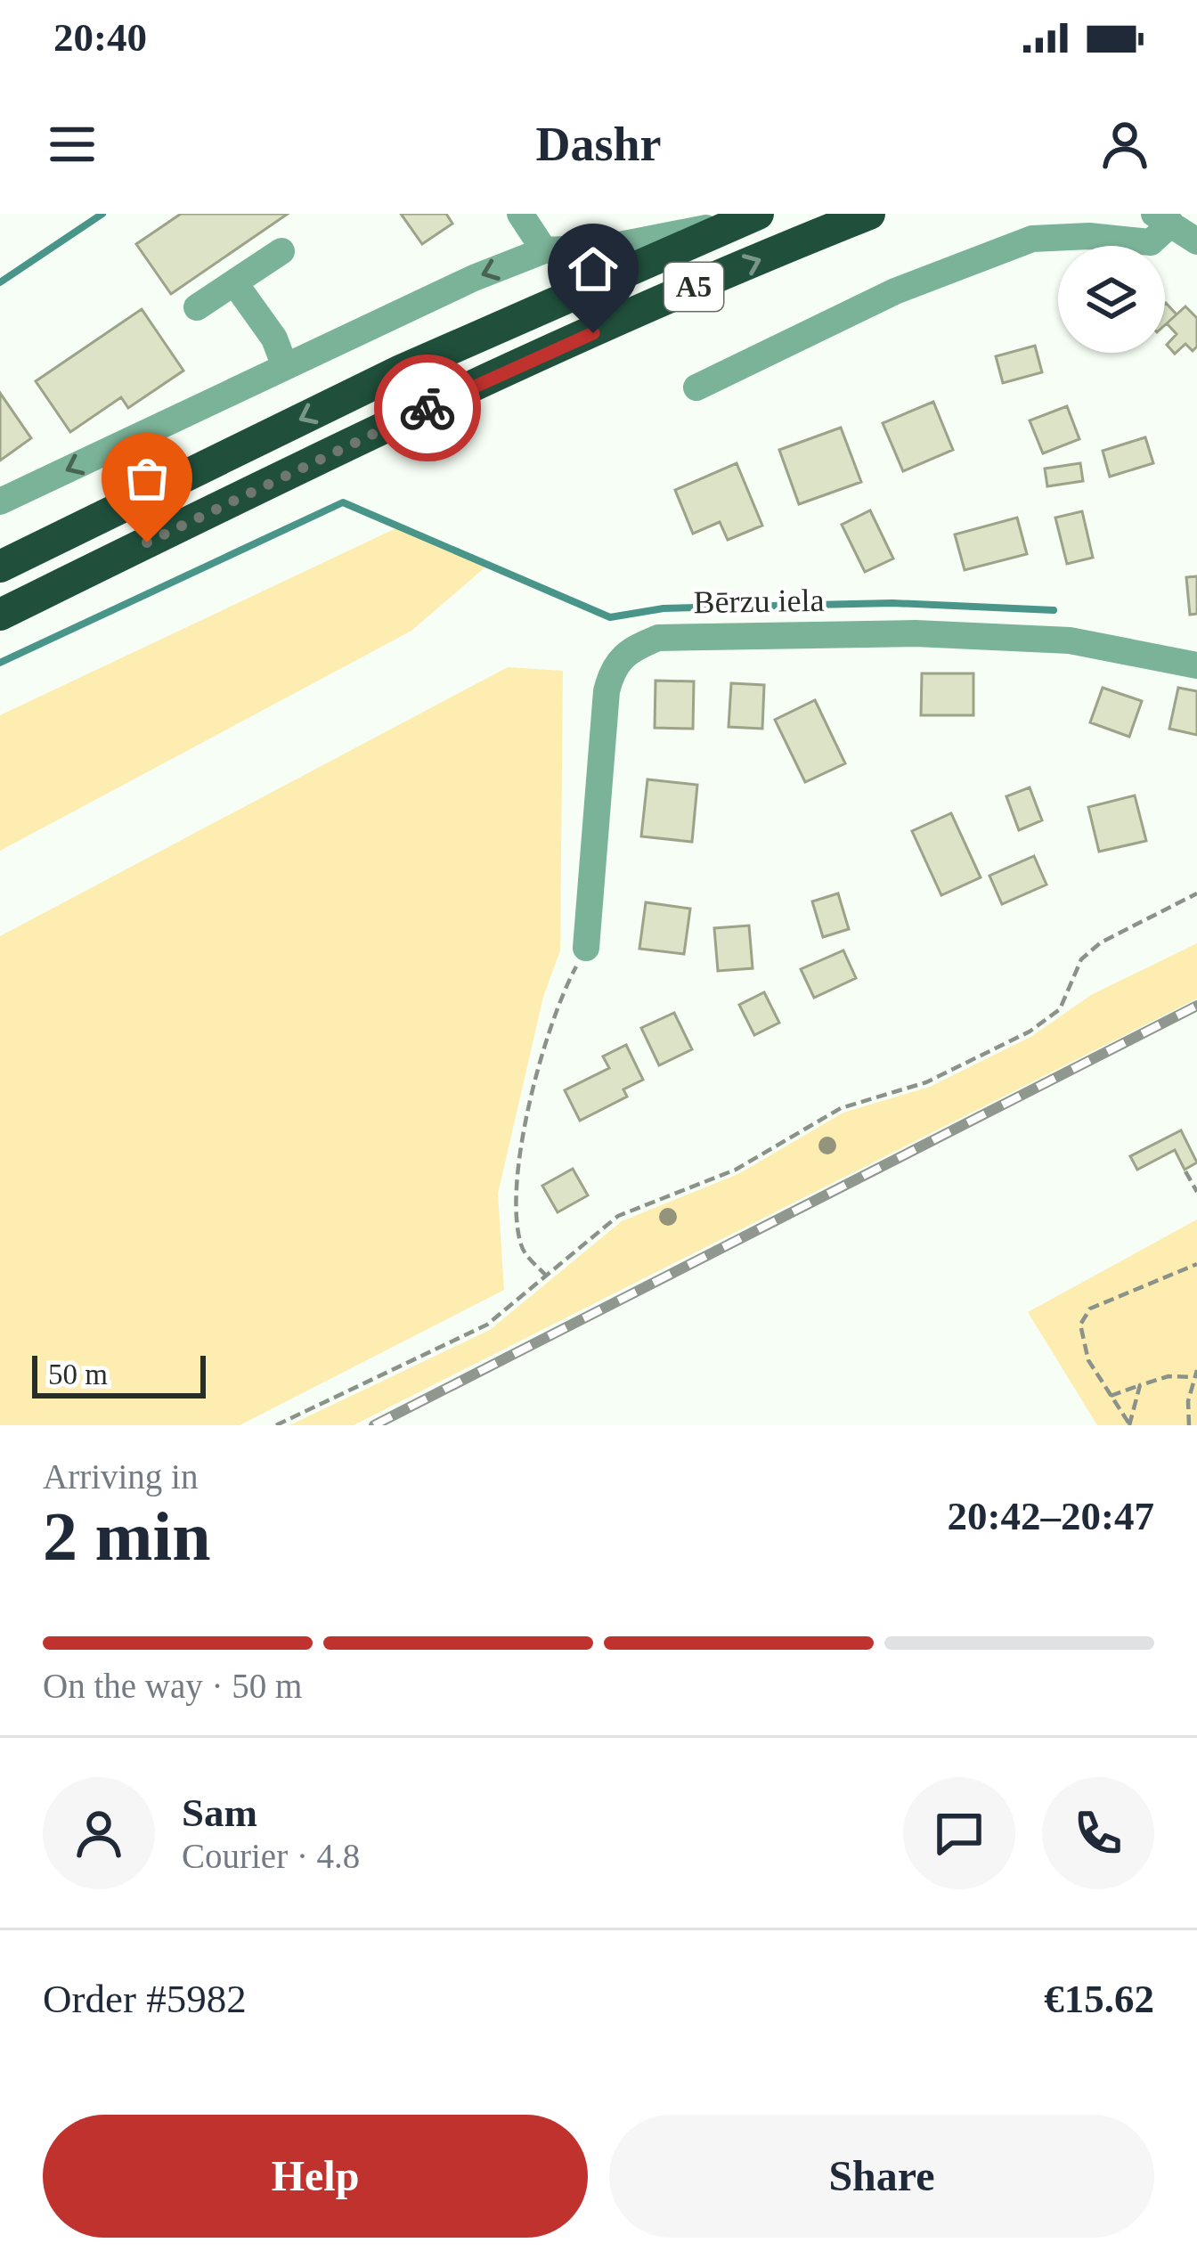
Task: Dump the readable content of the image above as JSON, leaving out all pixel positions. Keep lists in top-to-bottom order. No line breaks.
{"streets":{"highway":["A5"],"street":["Bērzu iela"]},"scale_bar":"50 m","page":{"status":"20:40","header":"Dashr","scale":"50 m","heading":["2 min","Arriving in","20:42–20:47"],"panel":["Sam","Courier · 4.8","Order #5982","€15.62"],"bar":"On the way · 50 m","buttons":["Help","Share"]}}
